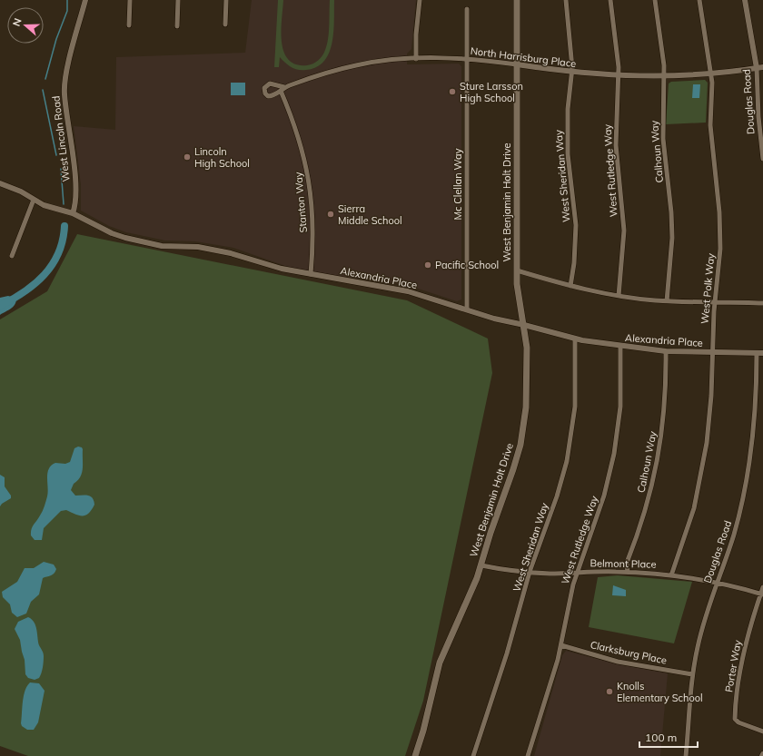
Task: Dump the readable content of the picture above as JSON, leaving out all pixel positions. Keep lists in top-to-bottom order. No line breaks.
{"streets":{"main road":["West Benjamin Holt Drive"],"street":["North Harrisburg Place","Douglas Road","West Lincoln Road","Calhoun Way","West Rutledge Way","West Sheridan Way","Mc Clellan Way","Stanton Way","Alexandria Place","West Polk Way","Belmont Place","Clarksburg Place","Porter Way"]},"crossings":[["North Harrisburg Place","Douglas Road"],["North Harrisburg Place","Calhoun Way"],["North Harrisburg Place","West Rutledge Way"],["North Harrisburg Place","West Sheridan Way"],["North Harrisburg Place","Mc Clellan Way"],["North Harrisburg Place","Stanton Way"],["North Harrisburg Place","West Benjamin Holt Drive"],["North Harrisburg Place","West Polk Way"],["Douglas Road","Alexandria Place"],["Douglas Road","Belmont Place"],["Douglas Road","Clarksburg Place"],["West Lincoln Road","Alexandria Place"],["Calhoun Way","Alexandria Place"],["Calhoun Way","Belmont Place"],["West Rutledge Way","Alexandria Place"],["West Rutledge Way","Belmont Place"],["West Rutledge Way","Clarksburg Place"],["West Sheridan Way","Alexandria Place"],["West Sheridan Way","Belmont Place"],["Mc Clellan Way","Alexandria Place"],["Stanton Way","Alexandria Place"],["West Benjamin Holt Drive","Alexandria Place"],["West Benjamin Holt Drive","Belmont Place"],["Alexandria Place","West Polk Way"],["West Polk Way","Belmont Place"],["Belmont Place","Porter Way"]],"places":["Sture Larsson High School","Lincoln High School","Sierra Middle School","Pacific School","Knolls Elementary School"],"scale_bar":"100 m","north":"left"}
